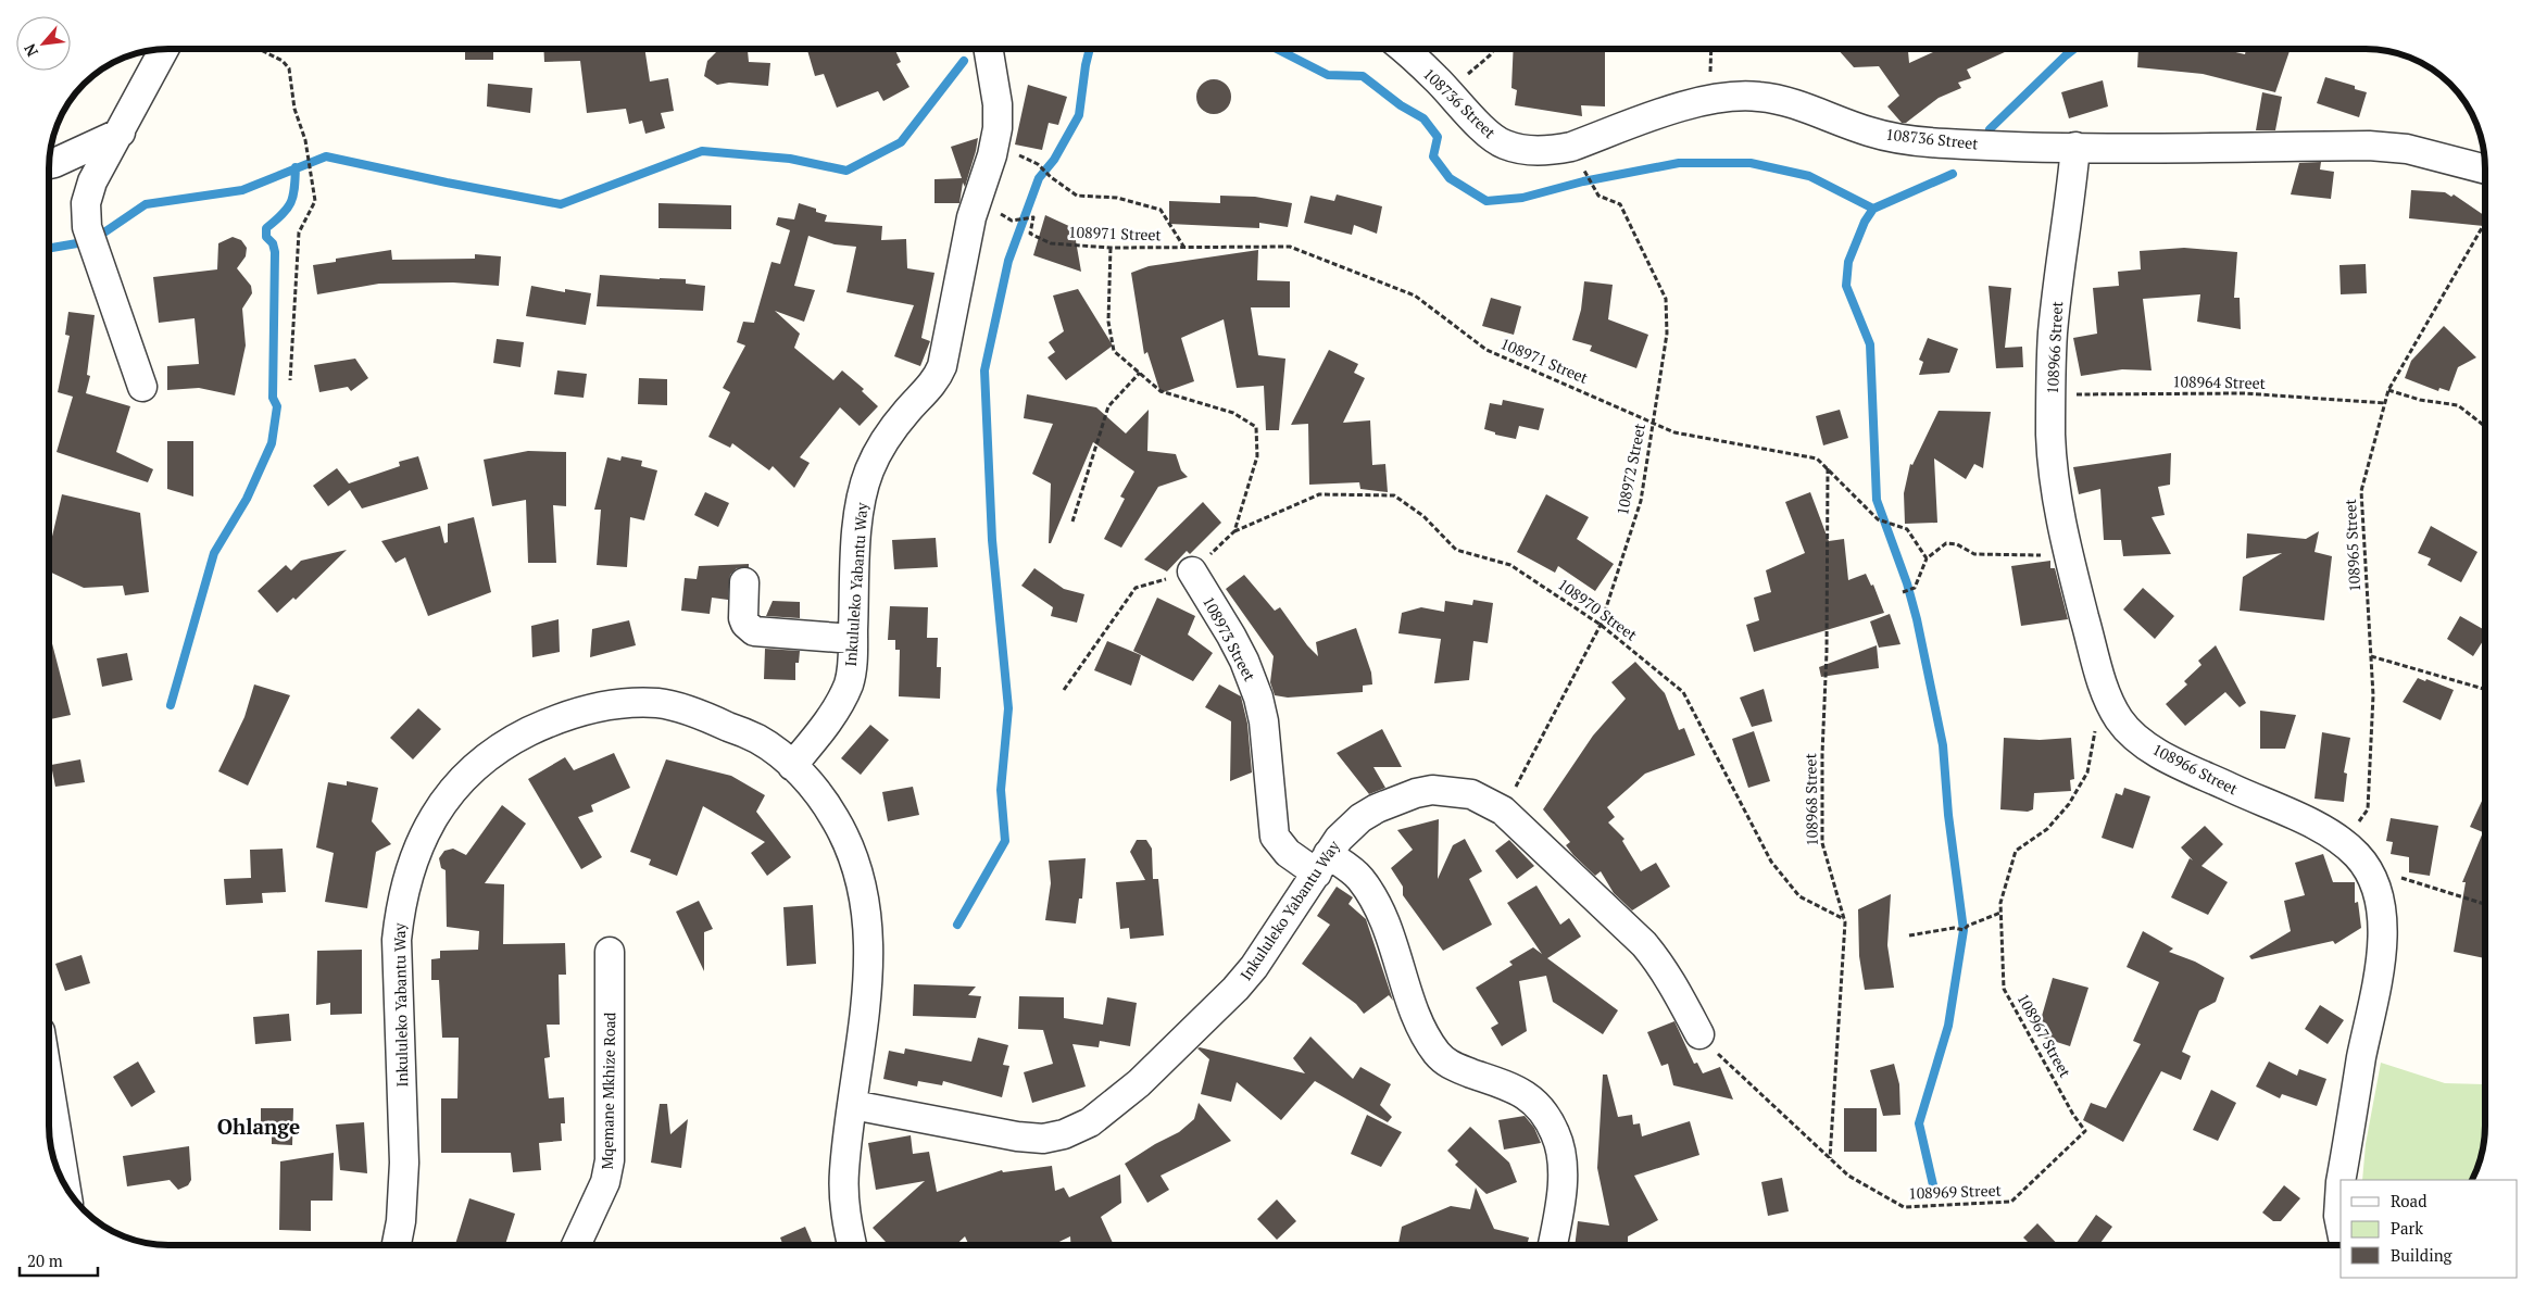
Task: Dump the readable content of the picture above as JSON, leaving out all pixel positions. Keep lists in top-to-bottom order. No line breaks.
{"streets":{"street":["108736 Street","108966 Street","Inkululeko Yabantu Way","108973 Street","Mqemane Mkhize Road"],"path":["108971 Street","108964 Street","108972 Street","108965 Street","108970 Street","108968 Street","108967 Street","108969 Street"]},"crossings":[["108736 Street","108966 Street"],["108971 Street","108972 Street"],["108971 Street","108968 Street"],["108966 Street","108964 Street"],["108966 Street","108965 Street"],["108966 Street","108967 Street"],["108964 Street","108965 Street"],["108972 Street","Inkululeko Yabantu Way"],["108972 Street","108970 Street"],["Inkululeko Yabantu Way","108973 Street"],["Inkululeko Yabantu Way","108969 Street"],["108970 Street","108968 Street"],["108968 Street","108969 Street"],["108967 Street","108969 Street"]],"districts":["Ohlange"],"legend":["Road","Park","Building"],"scale_bar":"20 m","north":"bottom left"}
